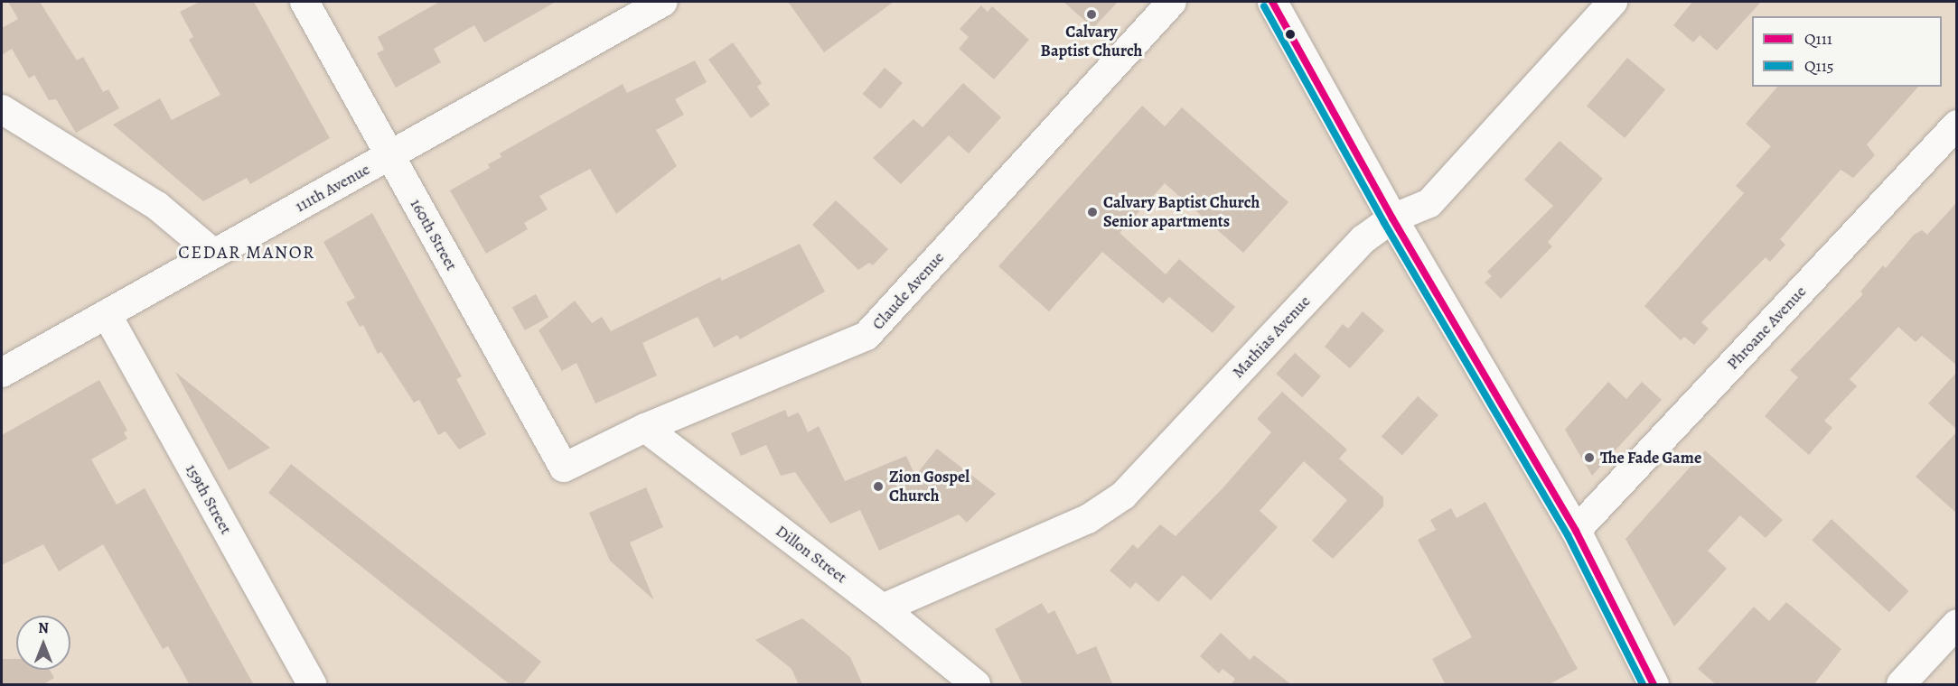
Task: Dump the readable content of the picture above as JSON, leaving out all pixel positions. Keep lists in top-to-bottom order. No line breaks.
{"streets":{"street":["111th Avenue","160th Street","Claude Avenue","Phroane Avenue","Mathias Avenue","159th Street","Dillon Street"]},"crossings":[["111th Avenue","160th Street"],["111th Avenue","159th Street"],["160th Street","Claude Avenue"],["Claude Avenue","Dillon Street"],["Mathias Avenue","Dillon Street"]],"districts":["CEDAR MANOR"],"places":["Calvary Baptist Church","Calvary Baptist Church Senior apartments","The Fade Game","Zion Gospel Church"],"lines":["transit line Q111","transit line Q115"],"legend":["Q111","Q115"],"north":"top"}
